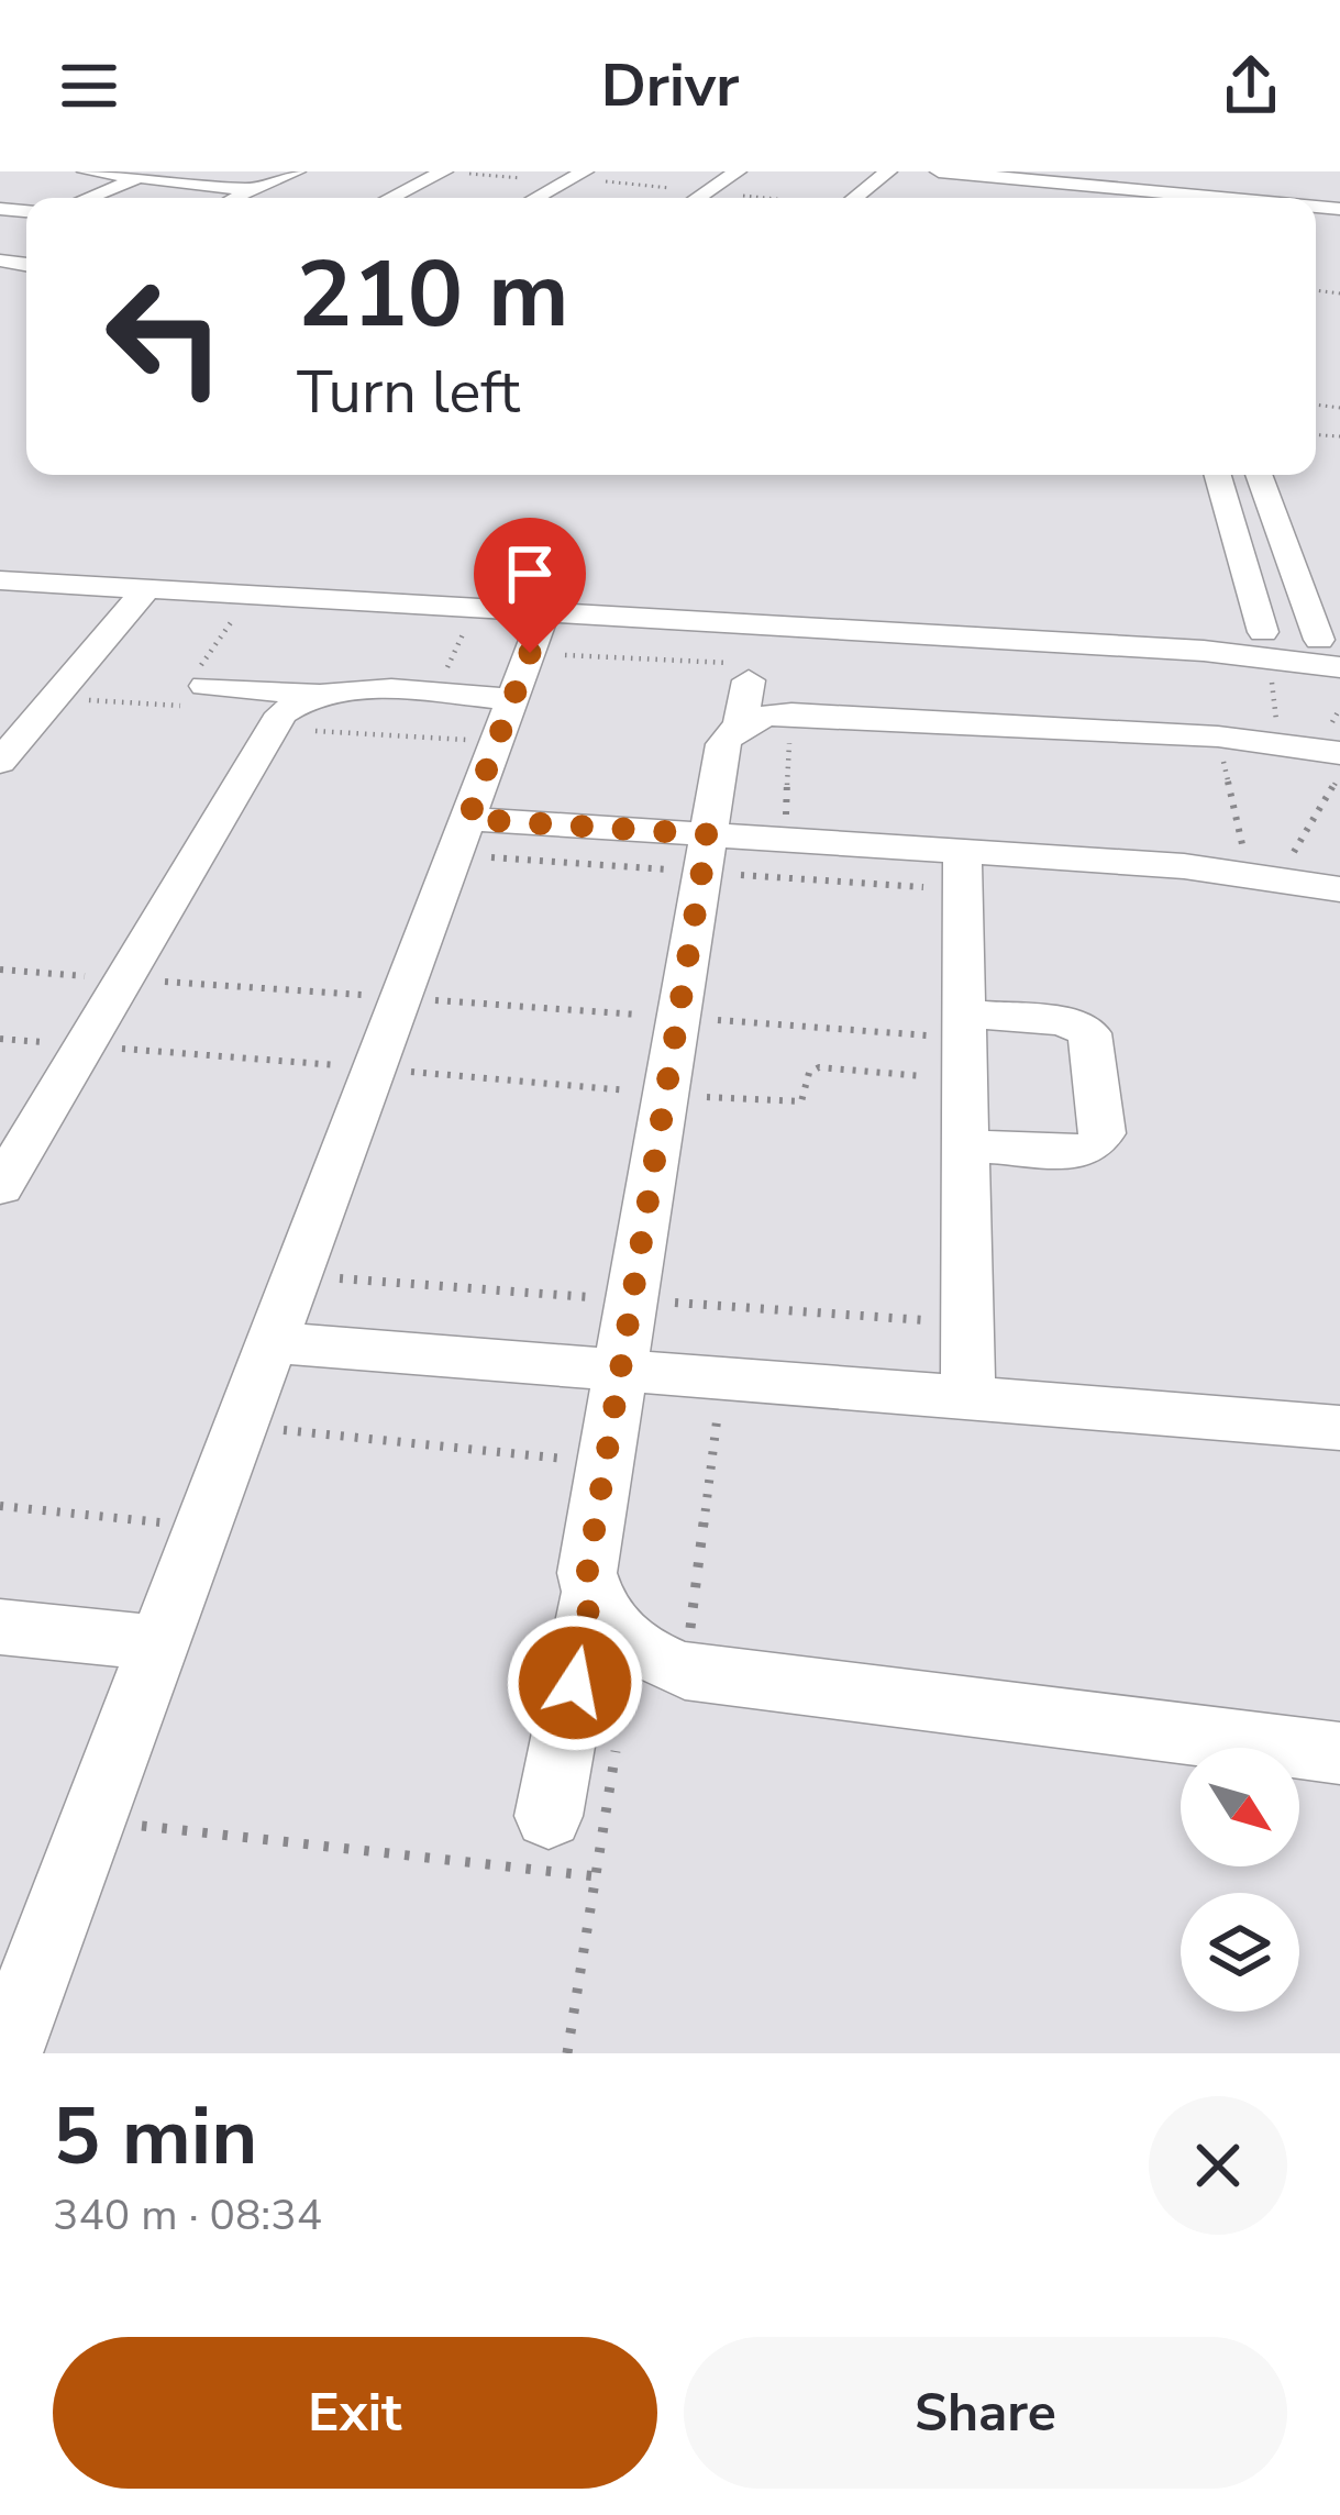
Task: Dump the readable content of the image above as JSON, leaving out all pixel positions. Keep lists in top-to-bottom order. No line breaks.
{"north":"bottom right","page":{"header":"Drivr","turn":["210 m","Turn left"],"heading":["5 min","340 m · 08:34"],"buttons":["Exit","Share"]}}
